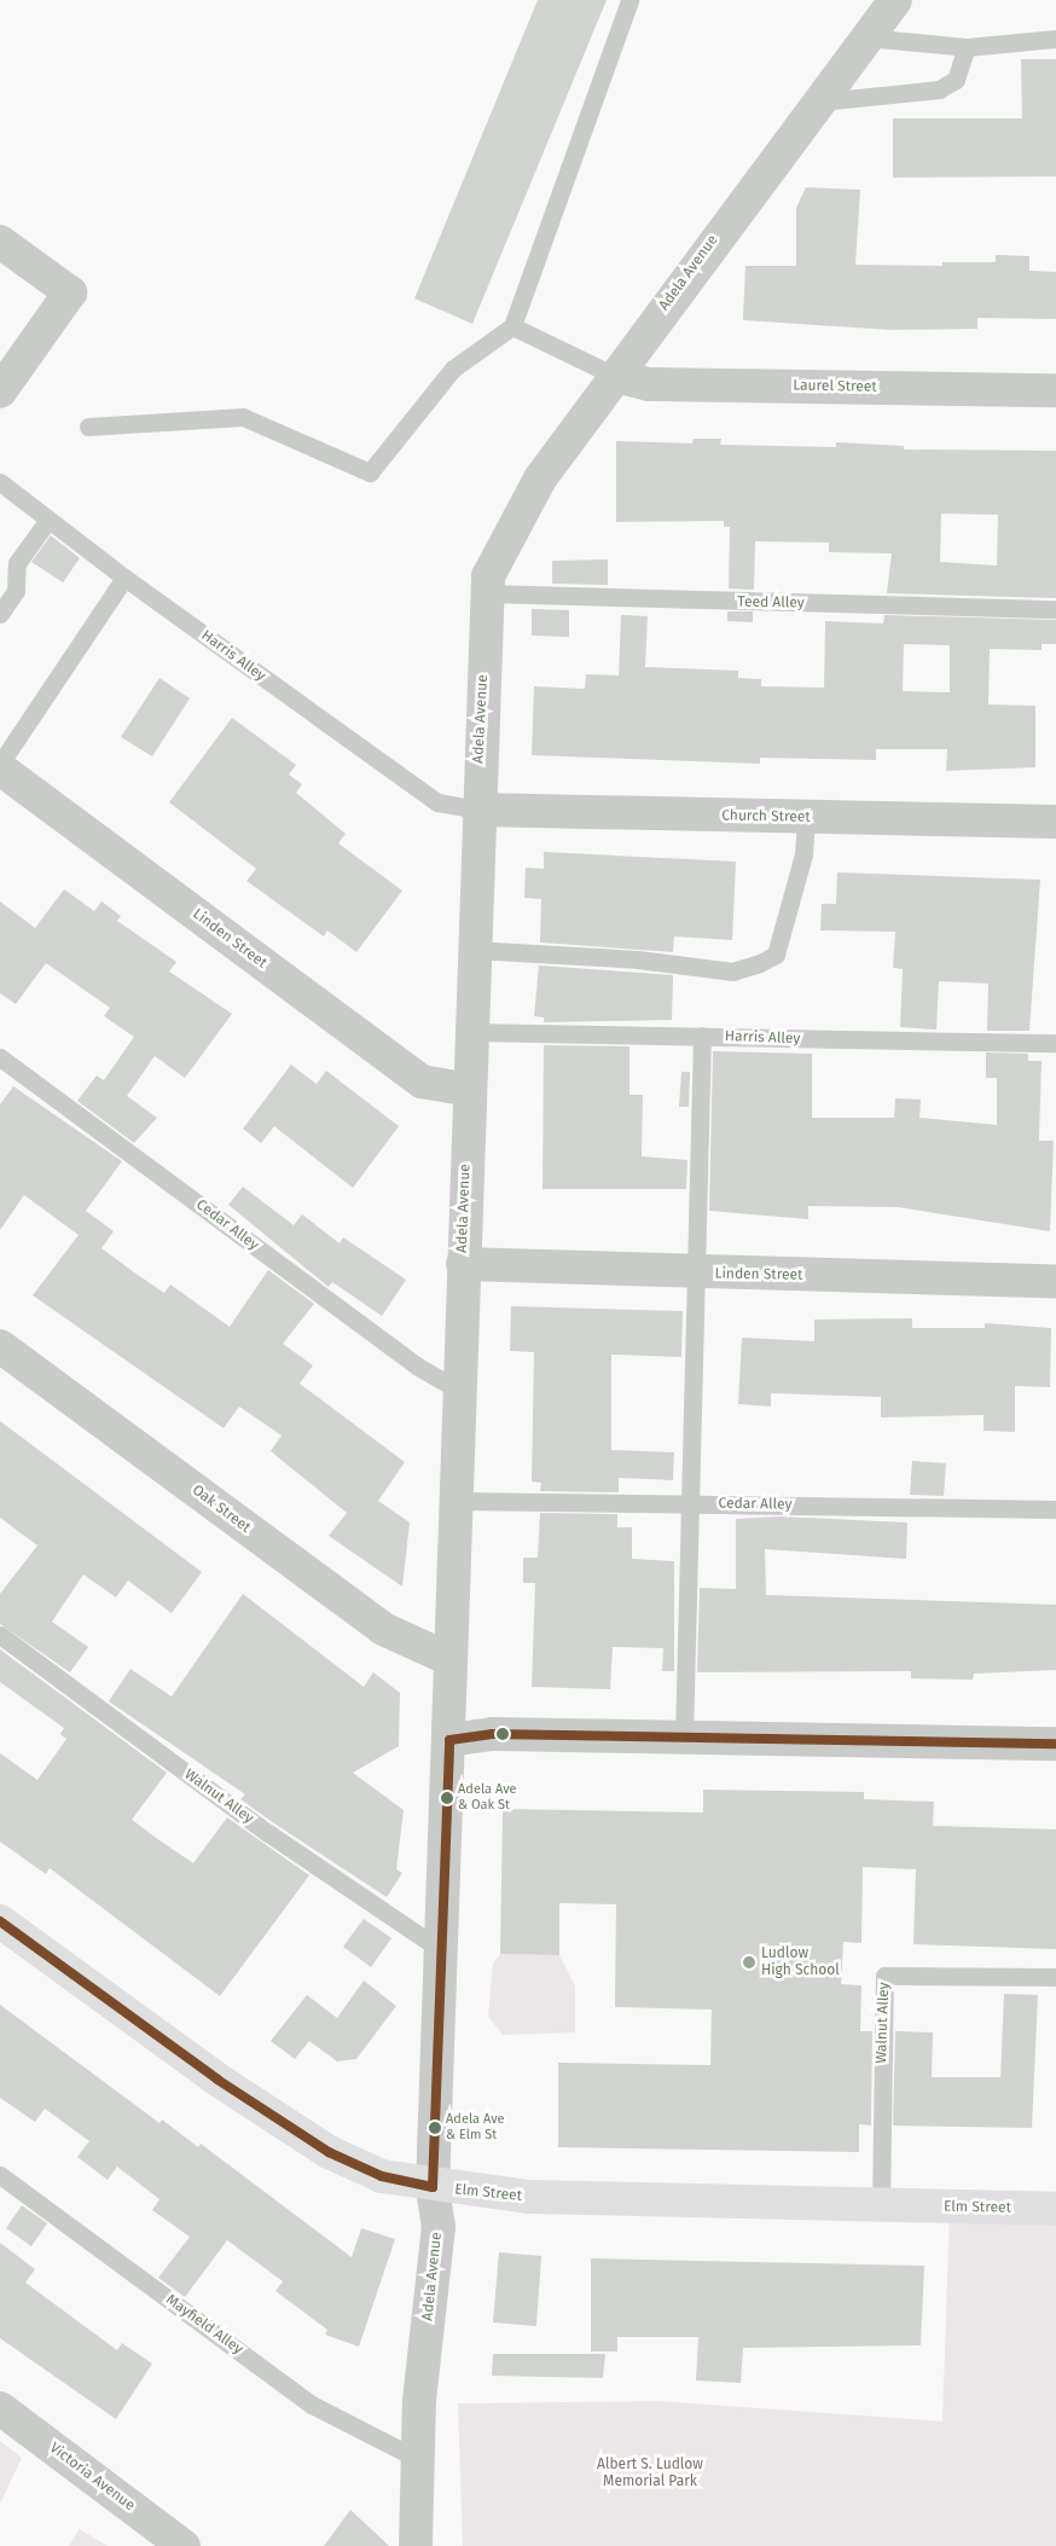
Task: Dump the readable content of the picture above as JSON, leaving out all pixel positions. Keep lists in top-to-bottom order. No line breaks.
{"streets":{"main road":["Elm Street"],"street":["Adela Avenue","Laurel Street","Church Street","Linden Street","Oak Street","Victoria Avenue"],"lane":["Teed Alley","Harris Alley","Cedar Alley","Walnut Alley","Mayfield Alley"]},"crossings":[["Adela Avenue","Laurel Street"],["Adela Avenue","Teed Alley"],["Adela Avenue","Harris Alley"],["Adela Avenue","Church Street"],["Adela Avenue","Linden Street"],["Adela Avenue","Cedar Alley"],["Adela Avenue","Oak Street"],["Adela Avenue","Walnut Alley"],["Adela Avenue","Elm Street"],["Adela Avenue","Mayfield Alley"],["Harris Alley","Church Street"],["Walnut Alley","Elm Street"]],"parks":["Albert S. Ludlow Memorial Park"],"places":["Adela Ave & Oak St","Ludlow High School","Adela Ave & Elm St"]}
